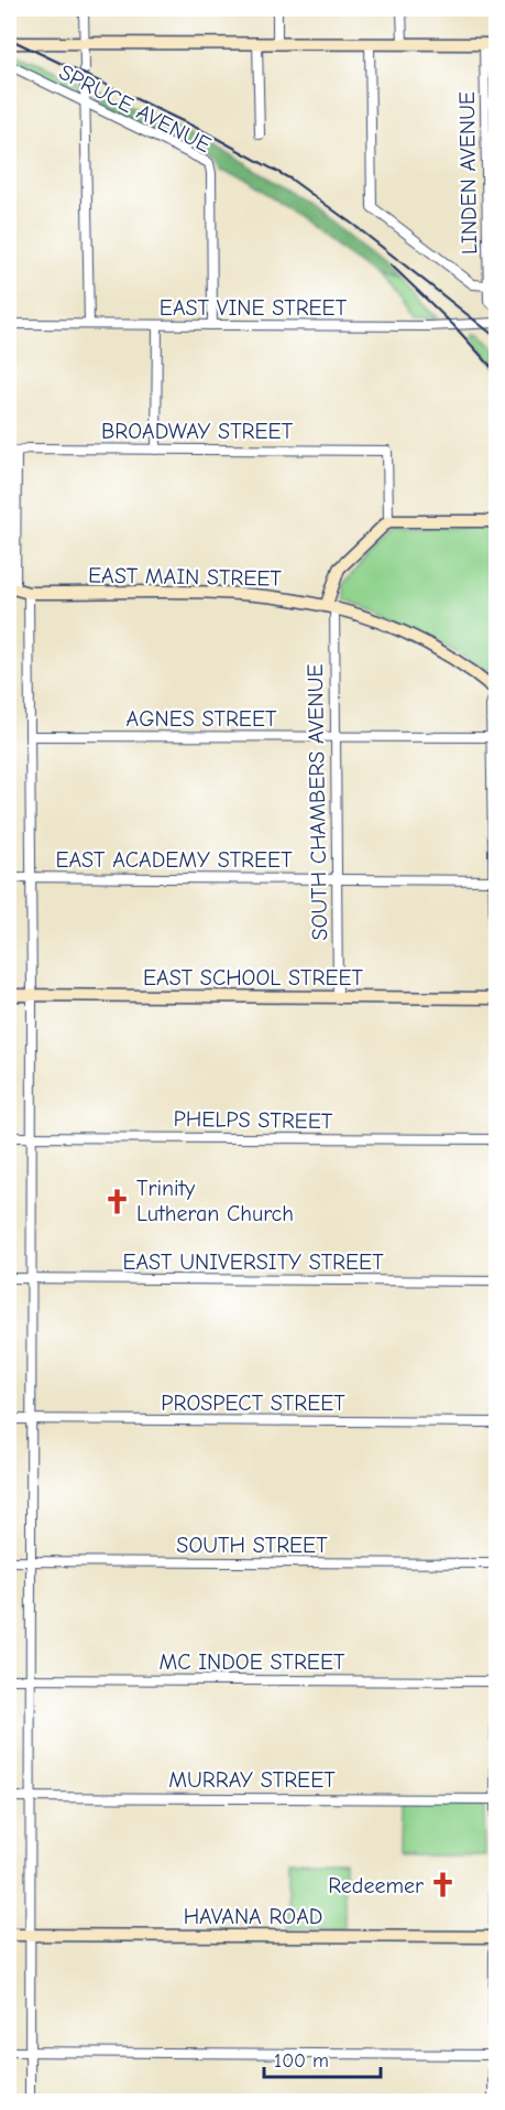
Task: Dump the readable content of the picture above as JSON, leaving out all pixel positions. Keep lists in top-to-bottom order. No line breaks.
{"streets":{"street":["SPRUCE AVENUE","LINDEN AVENUE","EAST VINE STREET","BROADWAY STREET","EAST MAIN STREET","AGNES STREET","SOUTH CHAMBERS AVENUE","EAST ACADEMY STREET","EAST SCHOOL STREET","PHELPS STREET","EAST UNIVERSITY STREET","PROSPECT STREET","SOUTH STREET","MC INDOE STREET","MURRAY STREET","HAVANA ROAD"]},"crossings":[["SPRUCE AVENUE","EAST VINE STREET"],["BROADWAY STREET","SOUTH CHAMBERS AVENUE"],["EAST MAIN STREET","SOUTH CHAMBERS AVENUE"],["AGNES STREET","SOUTH CHAMBERS AVENUE"],["SOUTH CHAMBERS AVENUE","EAST ACADEMY STREET"],["SOUTH CHAMBERS AVENUE","EAST SCHOOL STREET"]],"places":{"church":["Trinity Lutheran Church","Redeemer"]},"scale_bar":"100 m"}
